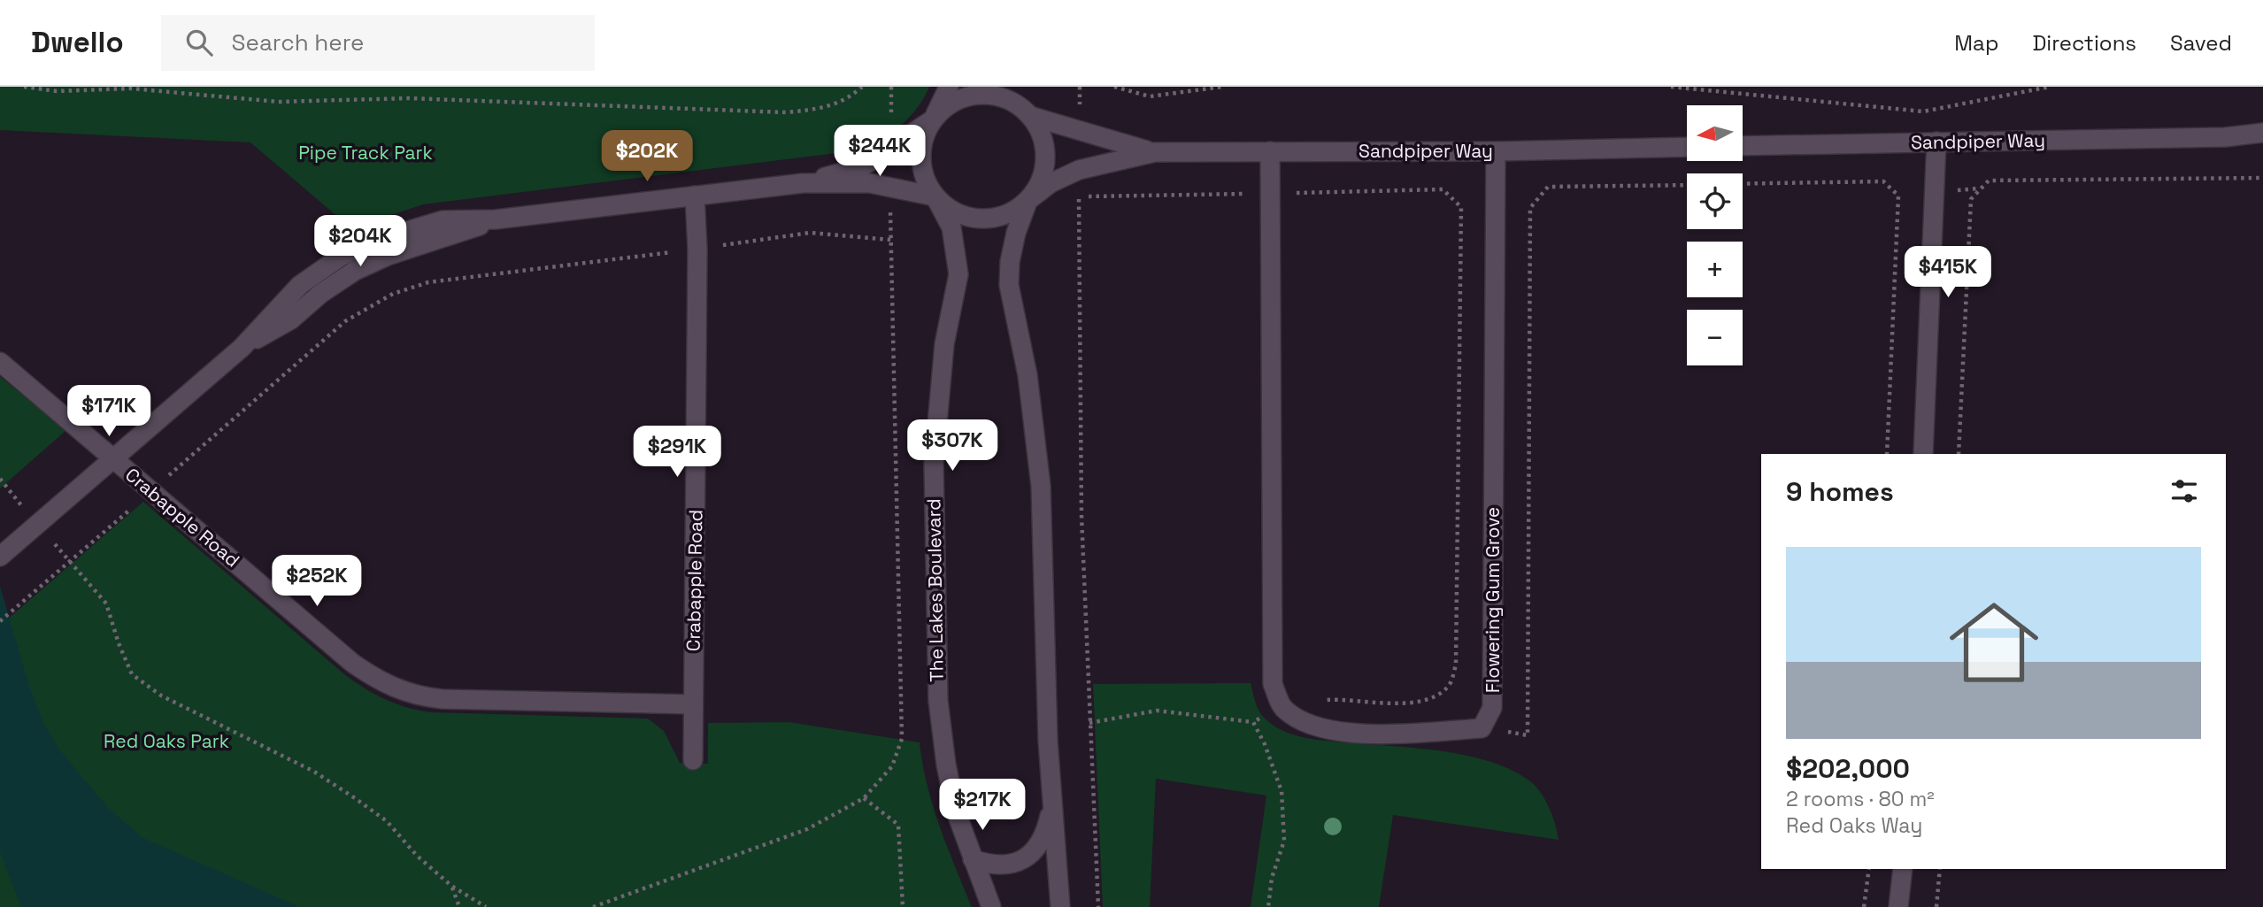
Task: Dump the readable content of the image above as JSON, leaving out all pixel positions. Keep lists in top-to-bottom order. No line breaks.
{"streets":{"street":["Sandpiper Way","Crabapple Road","The Lakes Boulevard","Flowering Gum Grove"]},"crossings":[["Sandpiper Way","The Lakes Boulevard"],["Sandpiper Way","Flowering Gum Grove"]],"parks":["Pipe Track Park","Red Oaks Park"],"north":"left","page":{"header":"Dwello","search":"Search here","nav":["Map","Directions","Saved"],"map_buttons":["+","−"],"price":["$244K","$202K","$204K","$415K","$171K","$307K","$291K","$252K","$217K"],"heading":"9 homes","list":[{"name":"$202,000","note":"2 rooms · 80 m² · Red Oaks Way"}]}}
